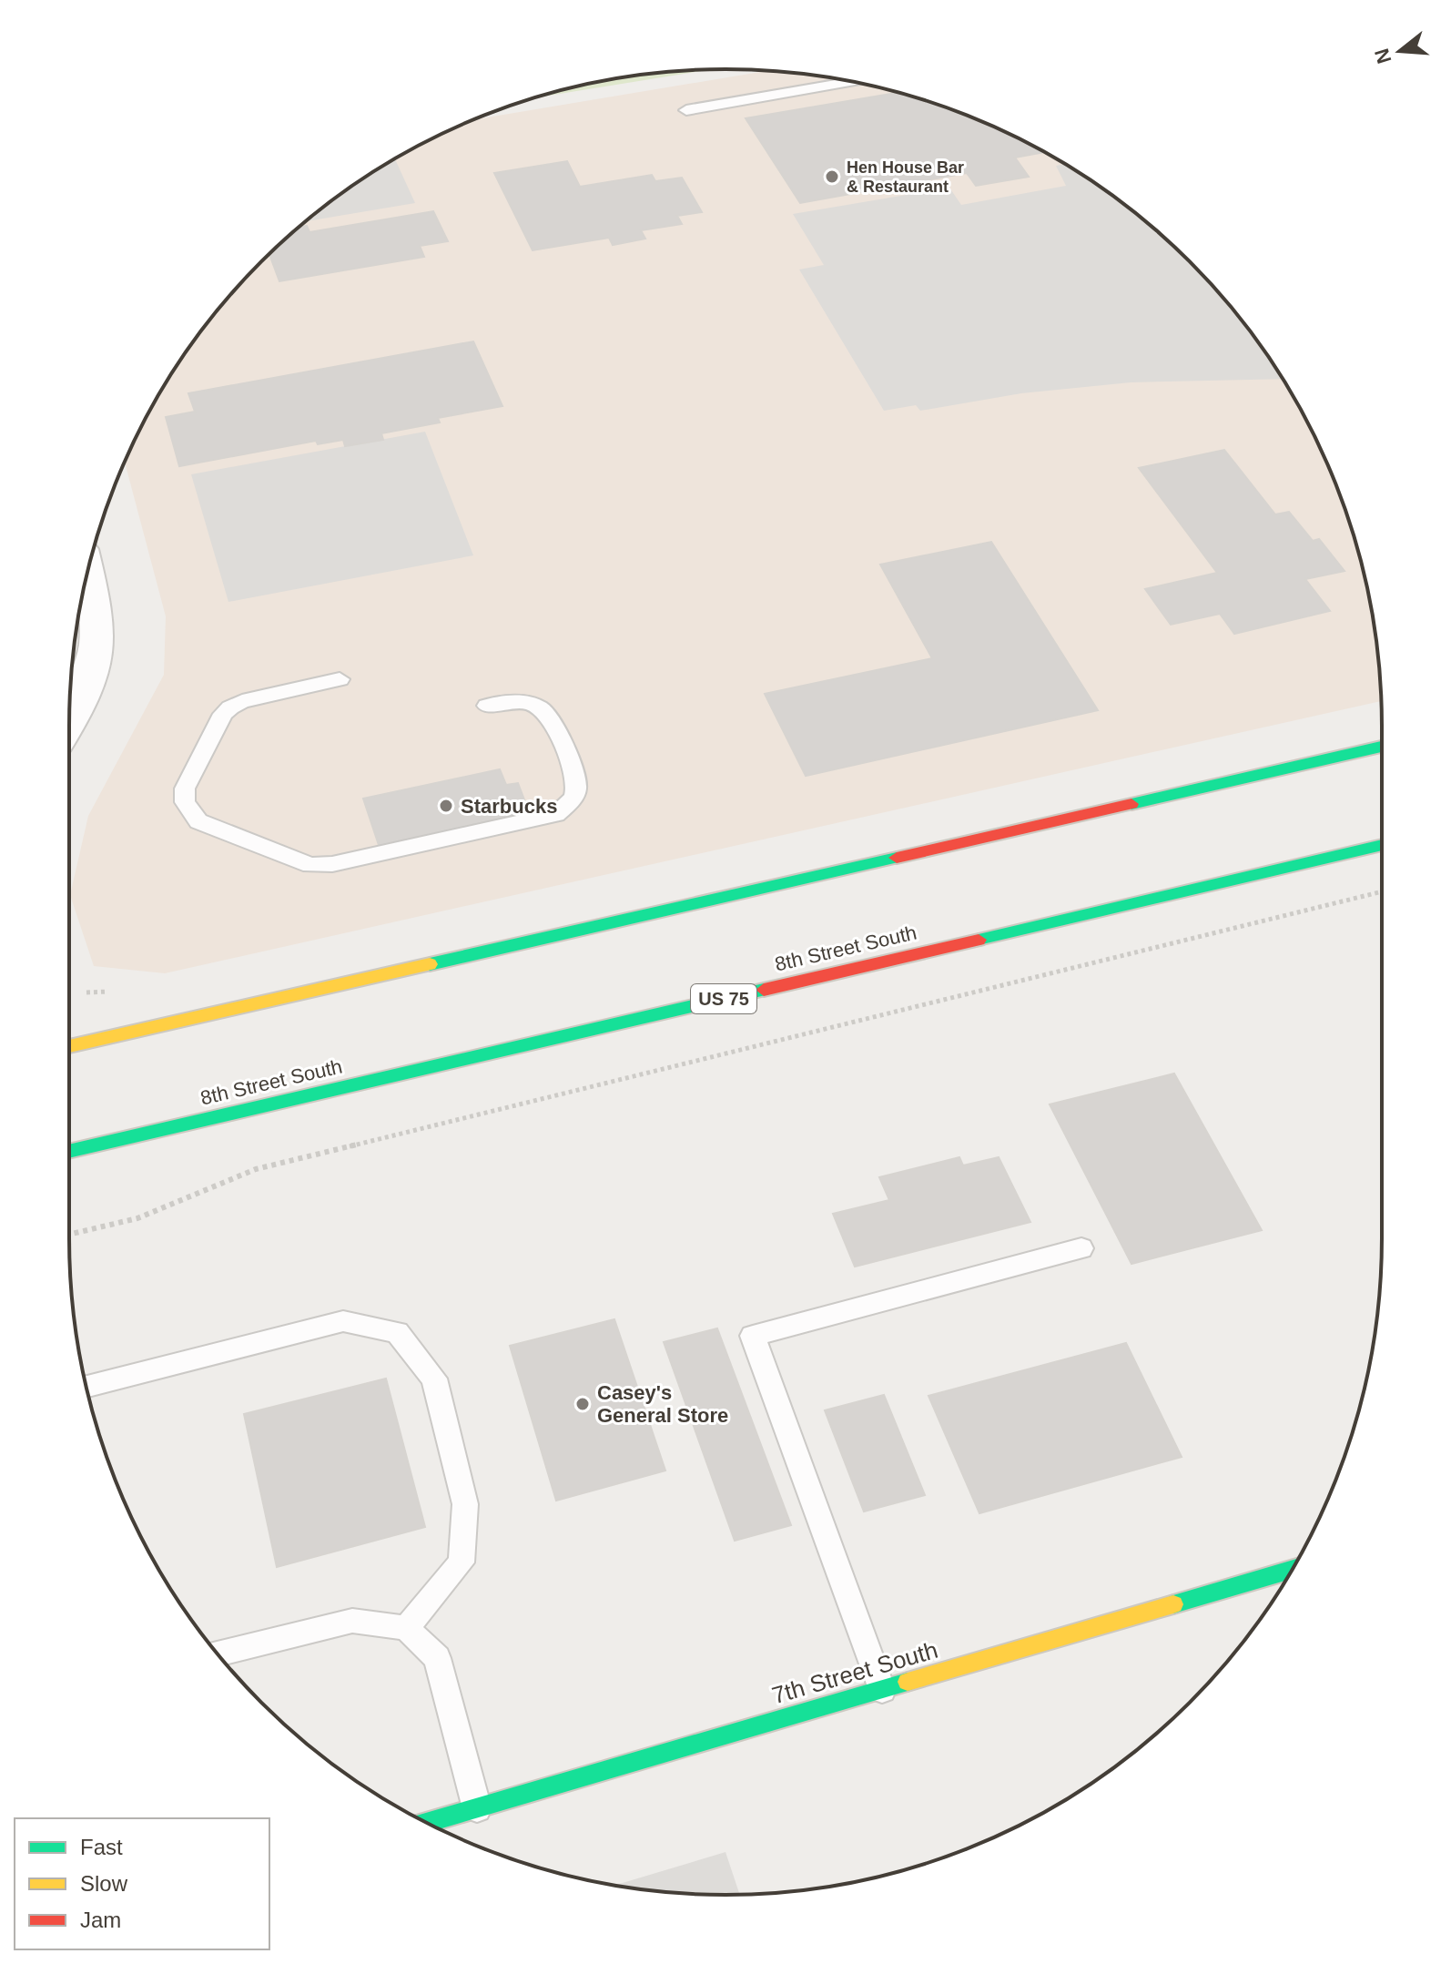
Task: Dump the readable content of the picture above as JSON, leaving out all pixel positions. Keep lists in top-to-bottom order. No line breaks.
{"streets":{"main road":["8th Street South","US 75","7th Street South"]},"places":["Hen House Bar & Restaurant","Starbucks","Casey's General Store"],"legend":["Fast","Slow","Jam"],"north":"left"}
